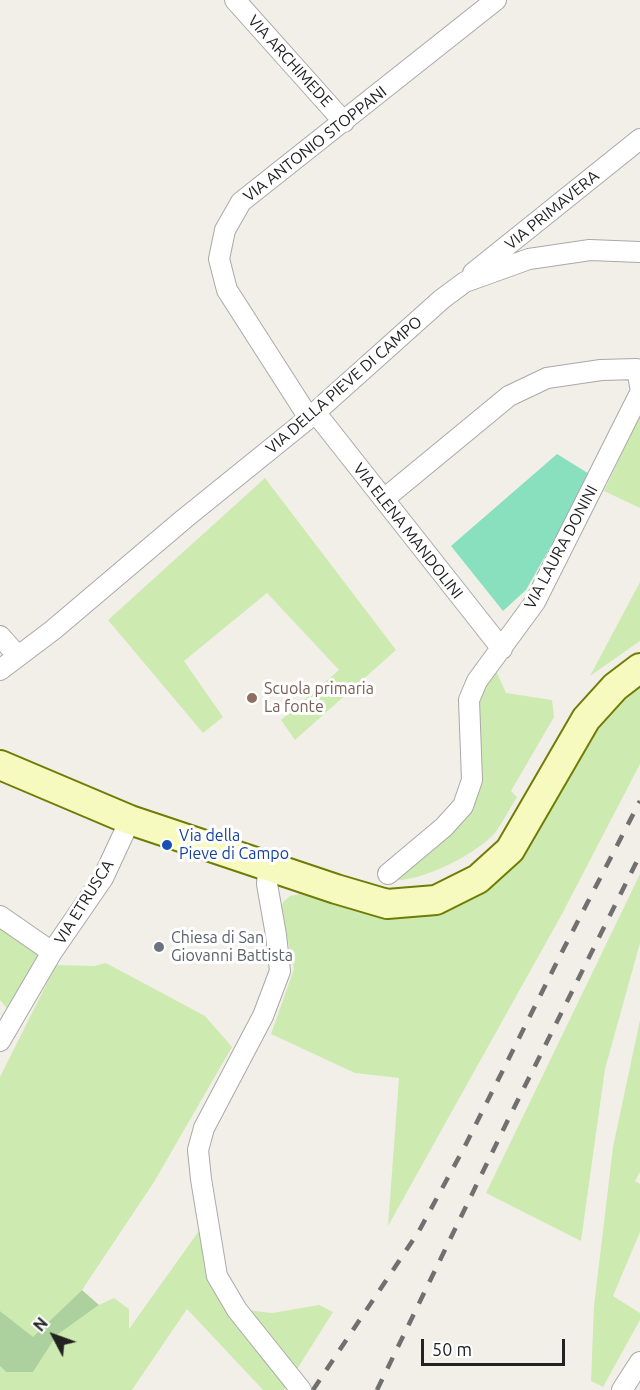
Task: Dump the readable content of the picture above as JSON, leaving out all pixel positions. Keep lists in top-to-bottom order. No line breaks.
{"streets":{"street":["VIA ARCHIMEDE","VIA ANTONIO STOPPANI","VIA PRIMAVERA","VIA DELLA PIEVE DI CAMPO","VIA ELENA MANDOLINI","VIA LAURA DONINI","VIA ETRUSCA"]},"crossings":[["VIA ARCHIMEDE","VIA ANTONIO STOPPANI"],["VIA ANTONIO STOPPANI","VIA DELLA PIEVE DI CAMPO"],["VIA ANTONIO STOPPANI","VIA ELENA MANDOLINI"],["VIA PRIMAVERA","VIA DELLA PIEVE DI CAMPO"],["VIA DELLA PIEVE DI CAMPO","VIA ELENA MANDOLINI"],["VIA ELENA MANDOLINI","VIA LAURA DONINI"]],"places":["Scuola primaria La fonte","Via della Pieve di Campo","Chiesa di San Giovanni Battista"],"scale_bar":"50 m","north":"top left"}
